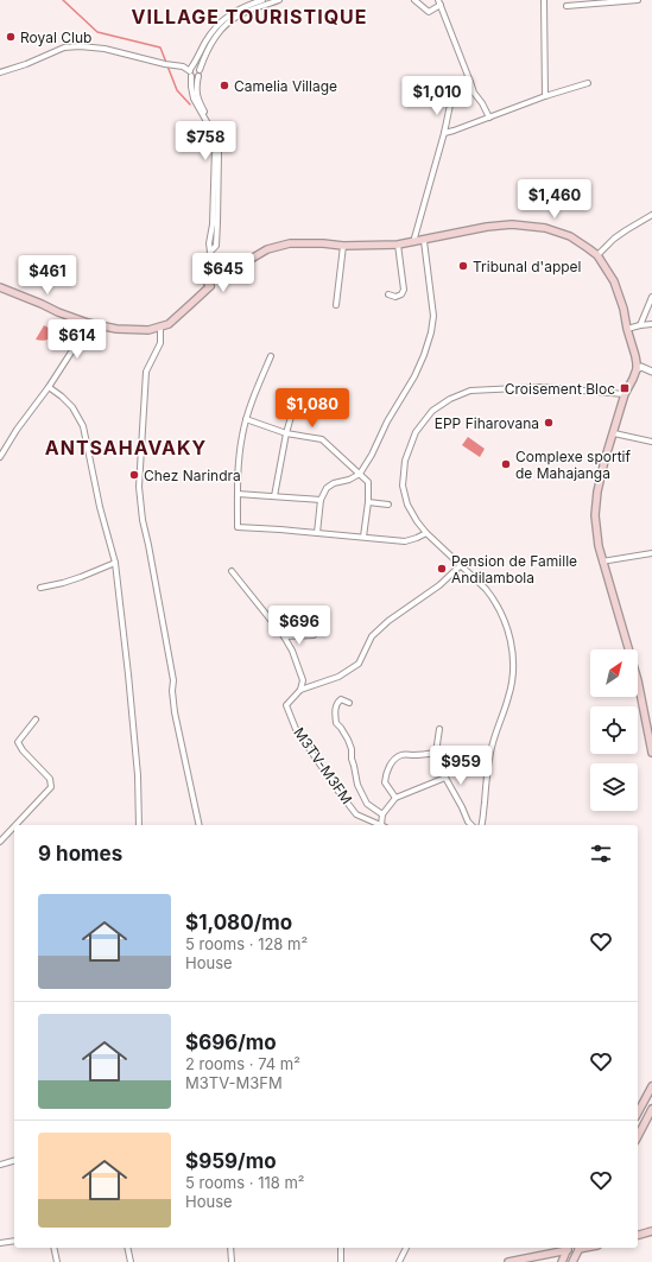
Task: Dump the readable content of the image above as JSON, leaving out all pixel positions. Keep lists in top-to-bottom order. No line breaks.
{"streets":{"street":["M3TV-M3FM"]},"districts":["VILLAGE TOURISTIQUE","ANTSAHAVAKY"],"places":{"other":["Royal Club","Camelia Village","Tribunal d'appel","EPP Fiharovana","Complexe sportif de Mahajanga","Chez Narindra","Pension de Famille Andilambola"],"transit":["Croisement Bloc"]},"north":"top right","page":{"price":["$1,010","$758","$1,460","$645","$461","$614","$1,080","$696","$959"],"heading":"9 homes","list":[{"name":"$1,080/mo","note":"5 rooms · 128 m² · House"},{"name":"$696/mo","note":"2 rooms · 74 m² · M3TV-M3FM"},{"name":"$959/mo","note":"5 rooms · 118 m² · House"}]}}
